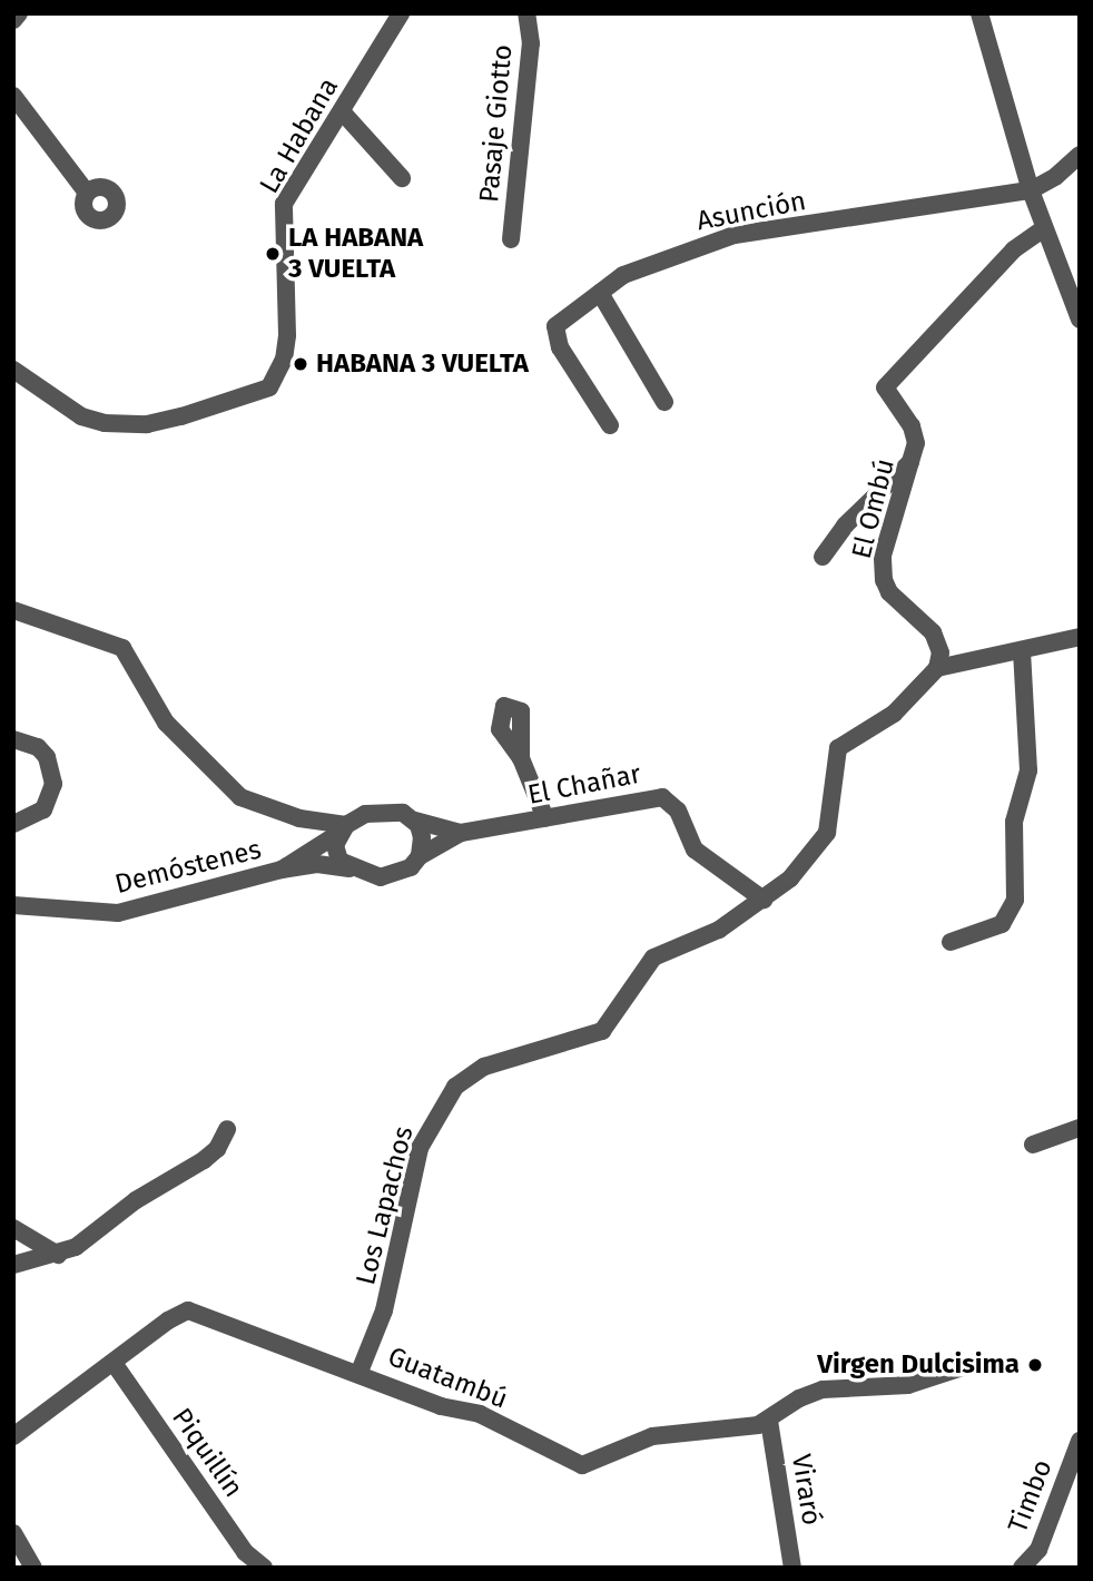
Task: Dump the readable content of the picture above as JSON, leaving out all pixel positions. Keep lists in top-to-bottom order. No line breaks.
{"streets":{"street":["Pasaje Giotto","La Habana","Asunción","El Ombú","El Chañar","Demóstenes","Los Lapachos","Guatambú","Piquillín","Viraró","Timbo"]},"crossings":[["El Ombú","Los Lapachos"],["El Chañar","Demóstenes"],["El Chañar","Los Lapachos"],["Los Lapachos","Guatambú"],["Guatambú","Piquillín"],["Guatambú","Viraró"]],"places":["LA HABANA 3 VUELTA","HABANA 3 VUELTA","Virgen Dulcisima"]}
